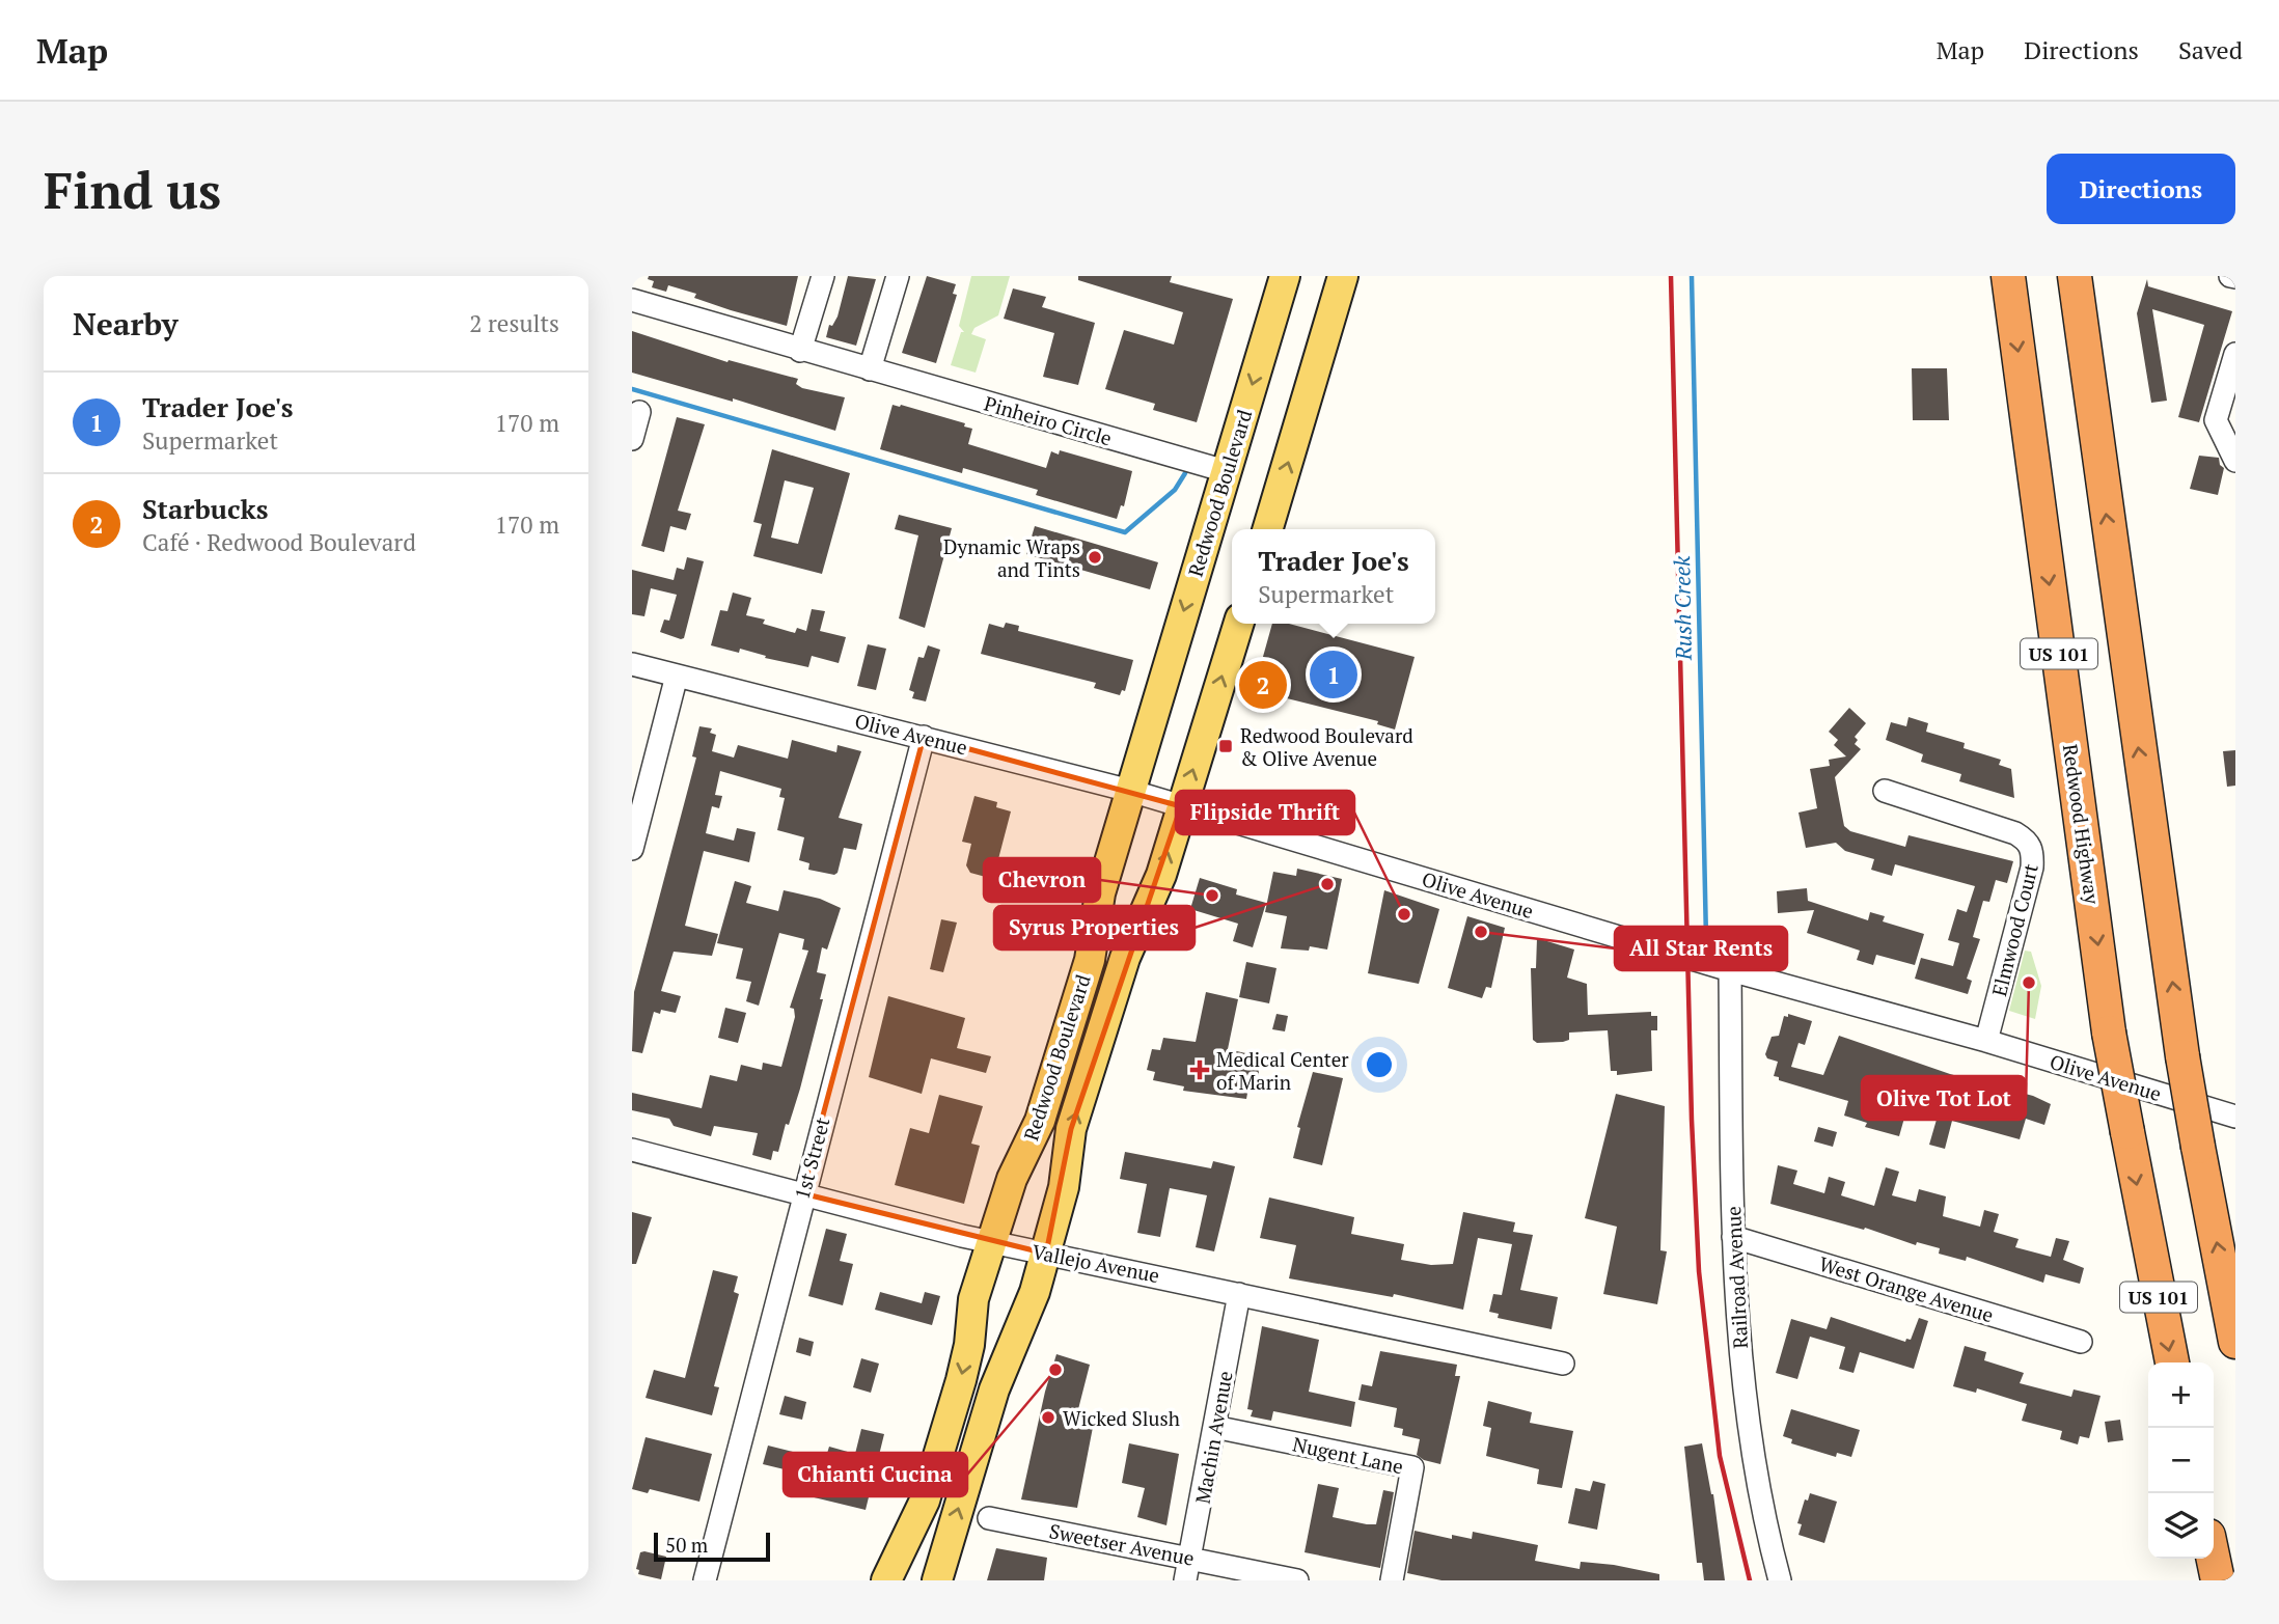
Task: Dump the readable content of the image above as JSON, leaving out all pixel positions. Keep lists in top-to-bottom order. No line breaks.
{"streets":{"highway":["US 101","Redwood Highway"],"main road":["Redwood Boulevard"],"street":["Pinheiro Circle","Olive Avenue","Elmwood Court","1st Street","Vallejo Avenue","Railroad Avenue","West Orange Avenue","Machin Avenue","Nugent Lane","Sweetser Avenue"]},"crossings":[["Pinheiro Circle","Redwood Boulevard"],["Redwood Boulevard","Olive Avenue"],["Redwood Boulevard","Vallejo Avenue"],["Olive Avenue","Elmwood Court"],["Olive Avenue","1st Street"],["Olive Avenue","Railroad Avenue"],["1st Street","Vallejo Avenue"],["Vallejo Avenue","Machin Avenue"],["Railroad Avenue","West Orange Avenue"],["Machin Avenue","Nugent Lane"],["Machin Avenue","Sweetser Avenue"]],"water":["Rush Creek"],"places":{"other":["Dynamic Wraps and Tints","Syrus Properties","Chevron","Flipside Thrift","All Star Rents","Olive Tot Lot","Chianti Cucina","Wicked Slush"],"transit":["Redwood Boulevard & Olive Avenue"],"health":["Medical Center of Marin"]},"scale_bar":"50 m","page":{"header":"Map","nav":["Map","Directions","Saved"],"buttons":"Directions","title":"Find us","heading":["Nearby","2 results"],"list":[{"mark":"1","name":"Trader Joe's","note":"Supermarket","value":"170 m"},{"mark":"2","name":"Starbucks","note":"Café · Redwood Boulevard","value":"170 m"}],"popup":["Trader Joe's","Supermarket"],"pins":["1","2"],"map_buttons":["+","−"],"scale":"50 m"}}
